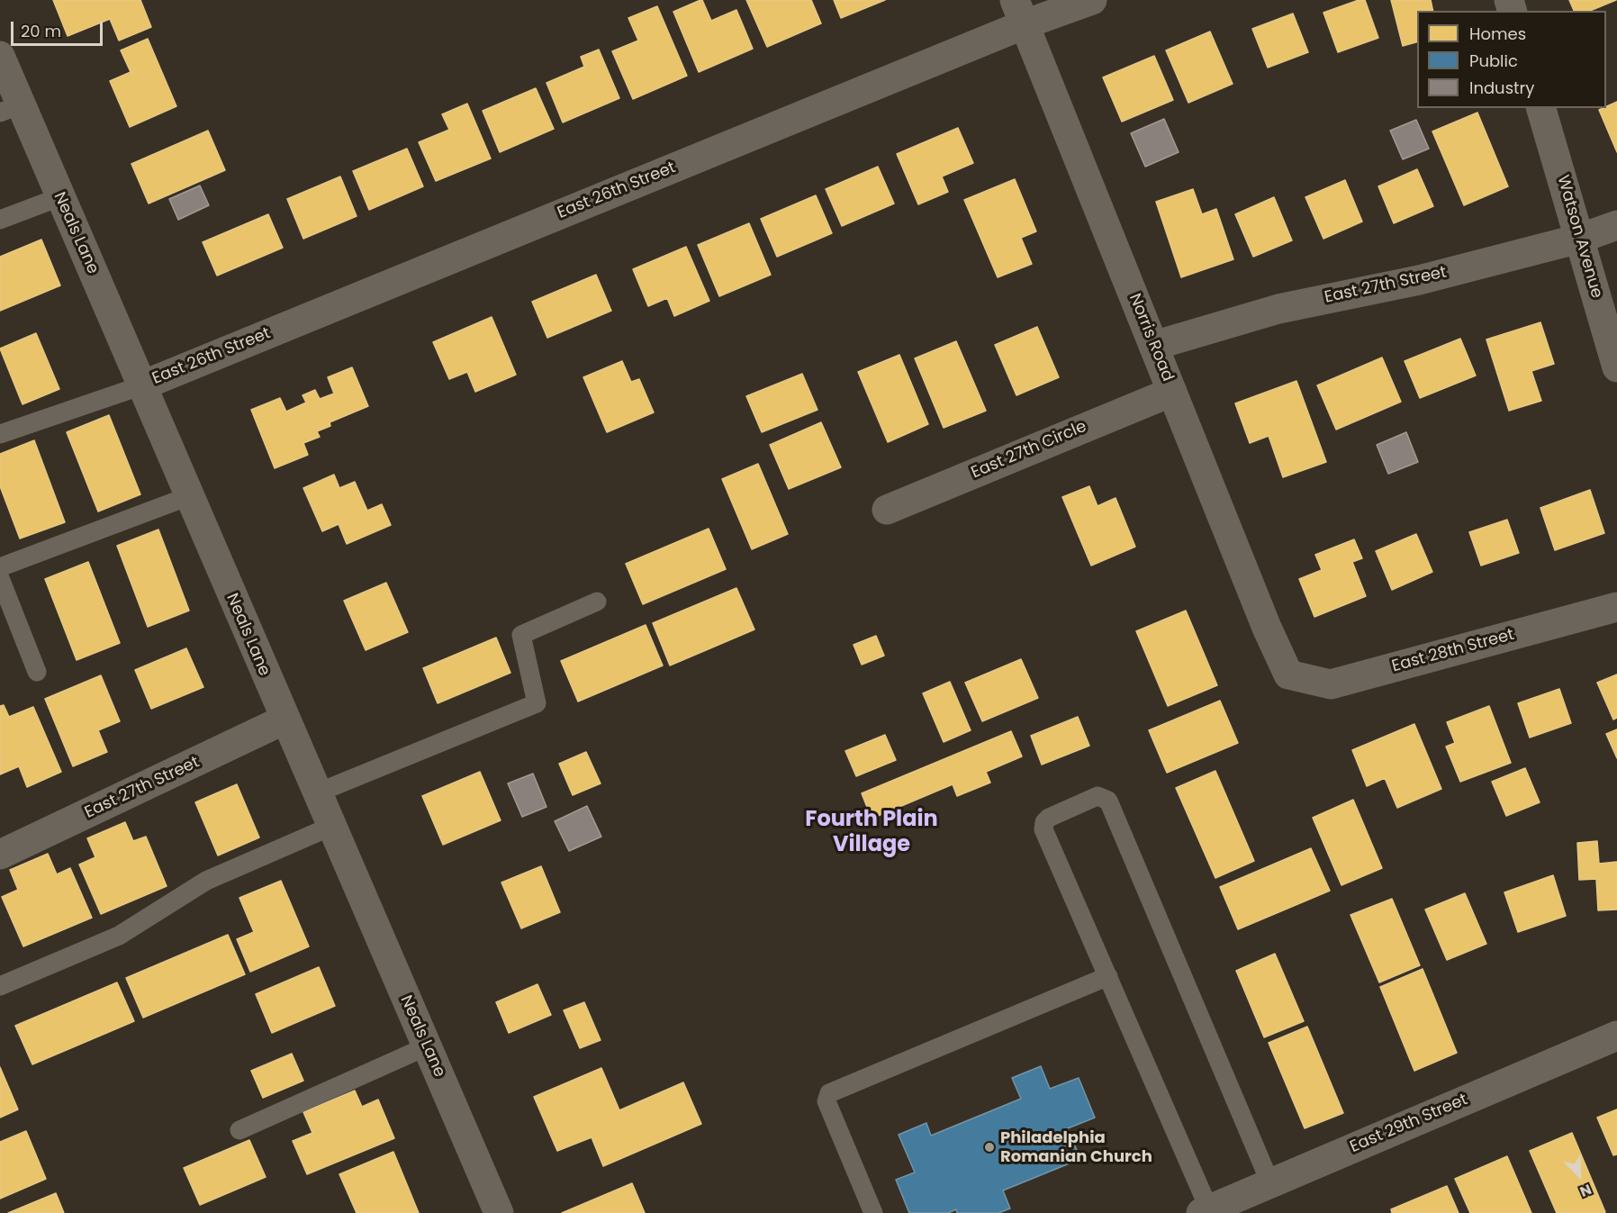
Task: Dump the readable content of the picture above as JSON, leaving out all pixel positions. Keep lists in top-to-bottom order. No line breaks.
{"streets":{"street":["East 26th Street","Neals Lane","Watson Avenue","East 27th Street","Norris Road","East 27th Circle","East 28th Street","East 29th Street"]},"crossings":[["East 26th Street","Neals Lane"],["East 26th Street","Norris Road"],["Neals Lane","East 27th Street"],["Watson Avenue","East 27th Street"],["East 27th Street","Norris Road"],["Norris Road","East 27th Circle"],["Norris Road","East 28th Street"]],"districts":["Fourth Plain Village"],"places":["Philadelphia Romanian Church"],"legend":["Homes","Public","Industry"],"scale_bar":"20 m","north":"bottom right"}
